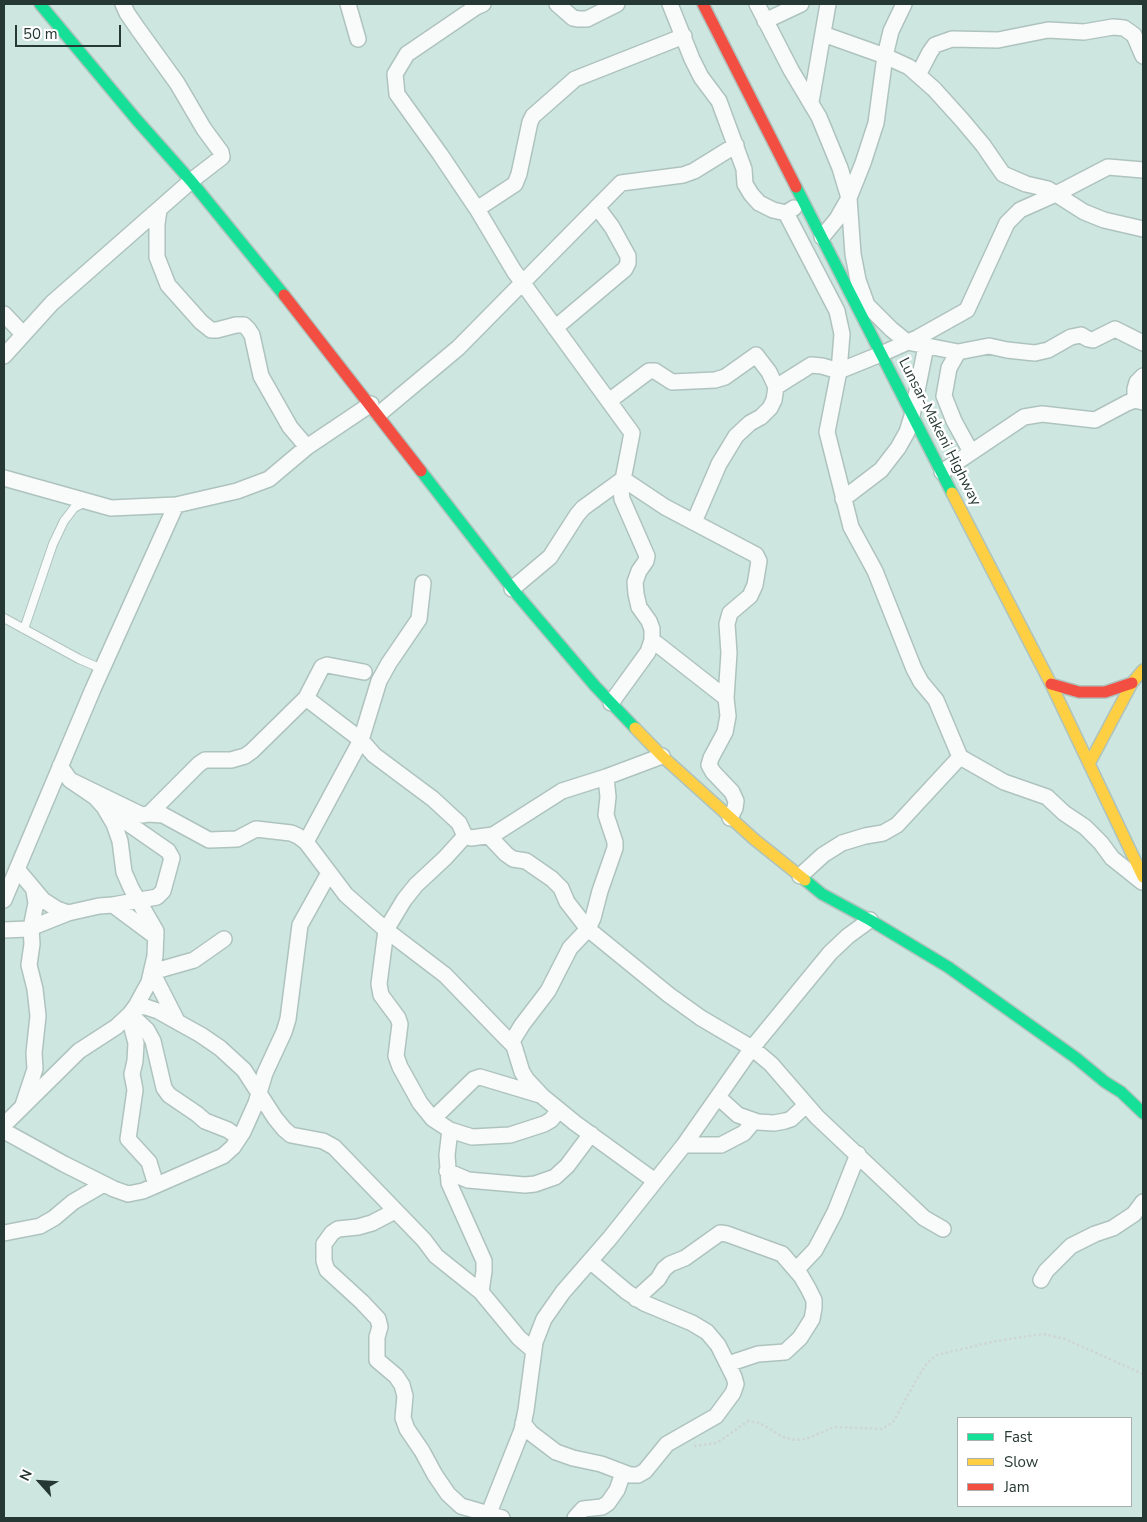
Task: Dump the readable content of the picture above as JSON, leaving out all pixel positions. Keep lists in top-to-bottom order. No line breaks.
{"streets":{"street":["Lunsar-Makeni Highway"]},"legend":["Fast","Slow","Jam"],"scale_bar":"50 m","north":"top left"}
